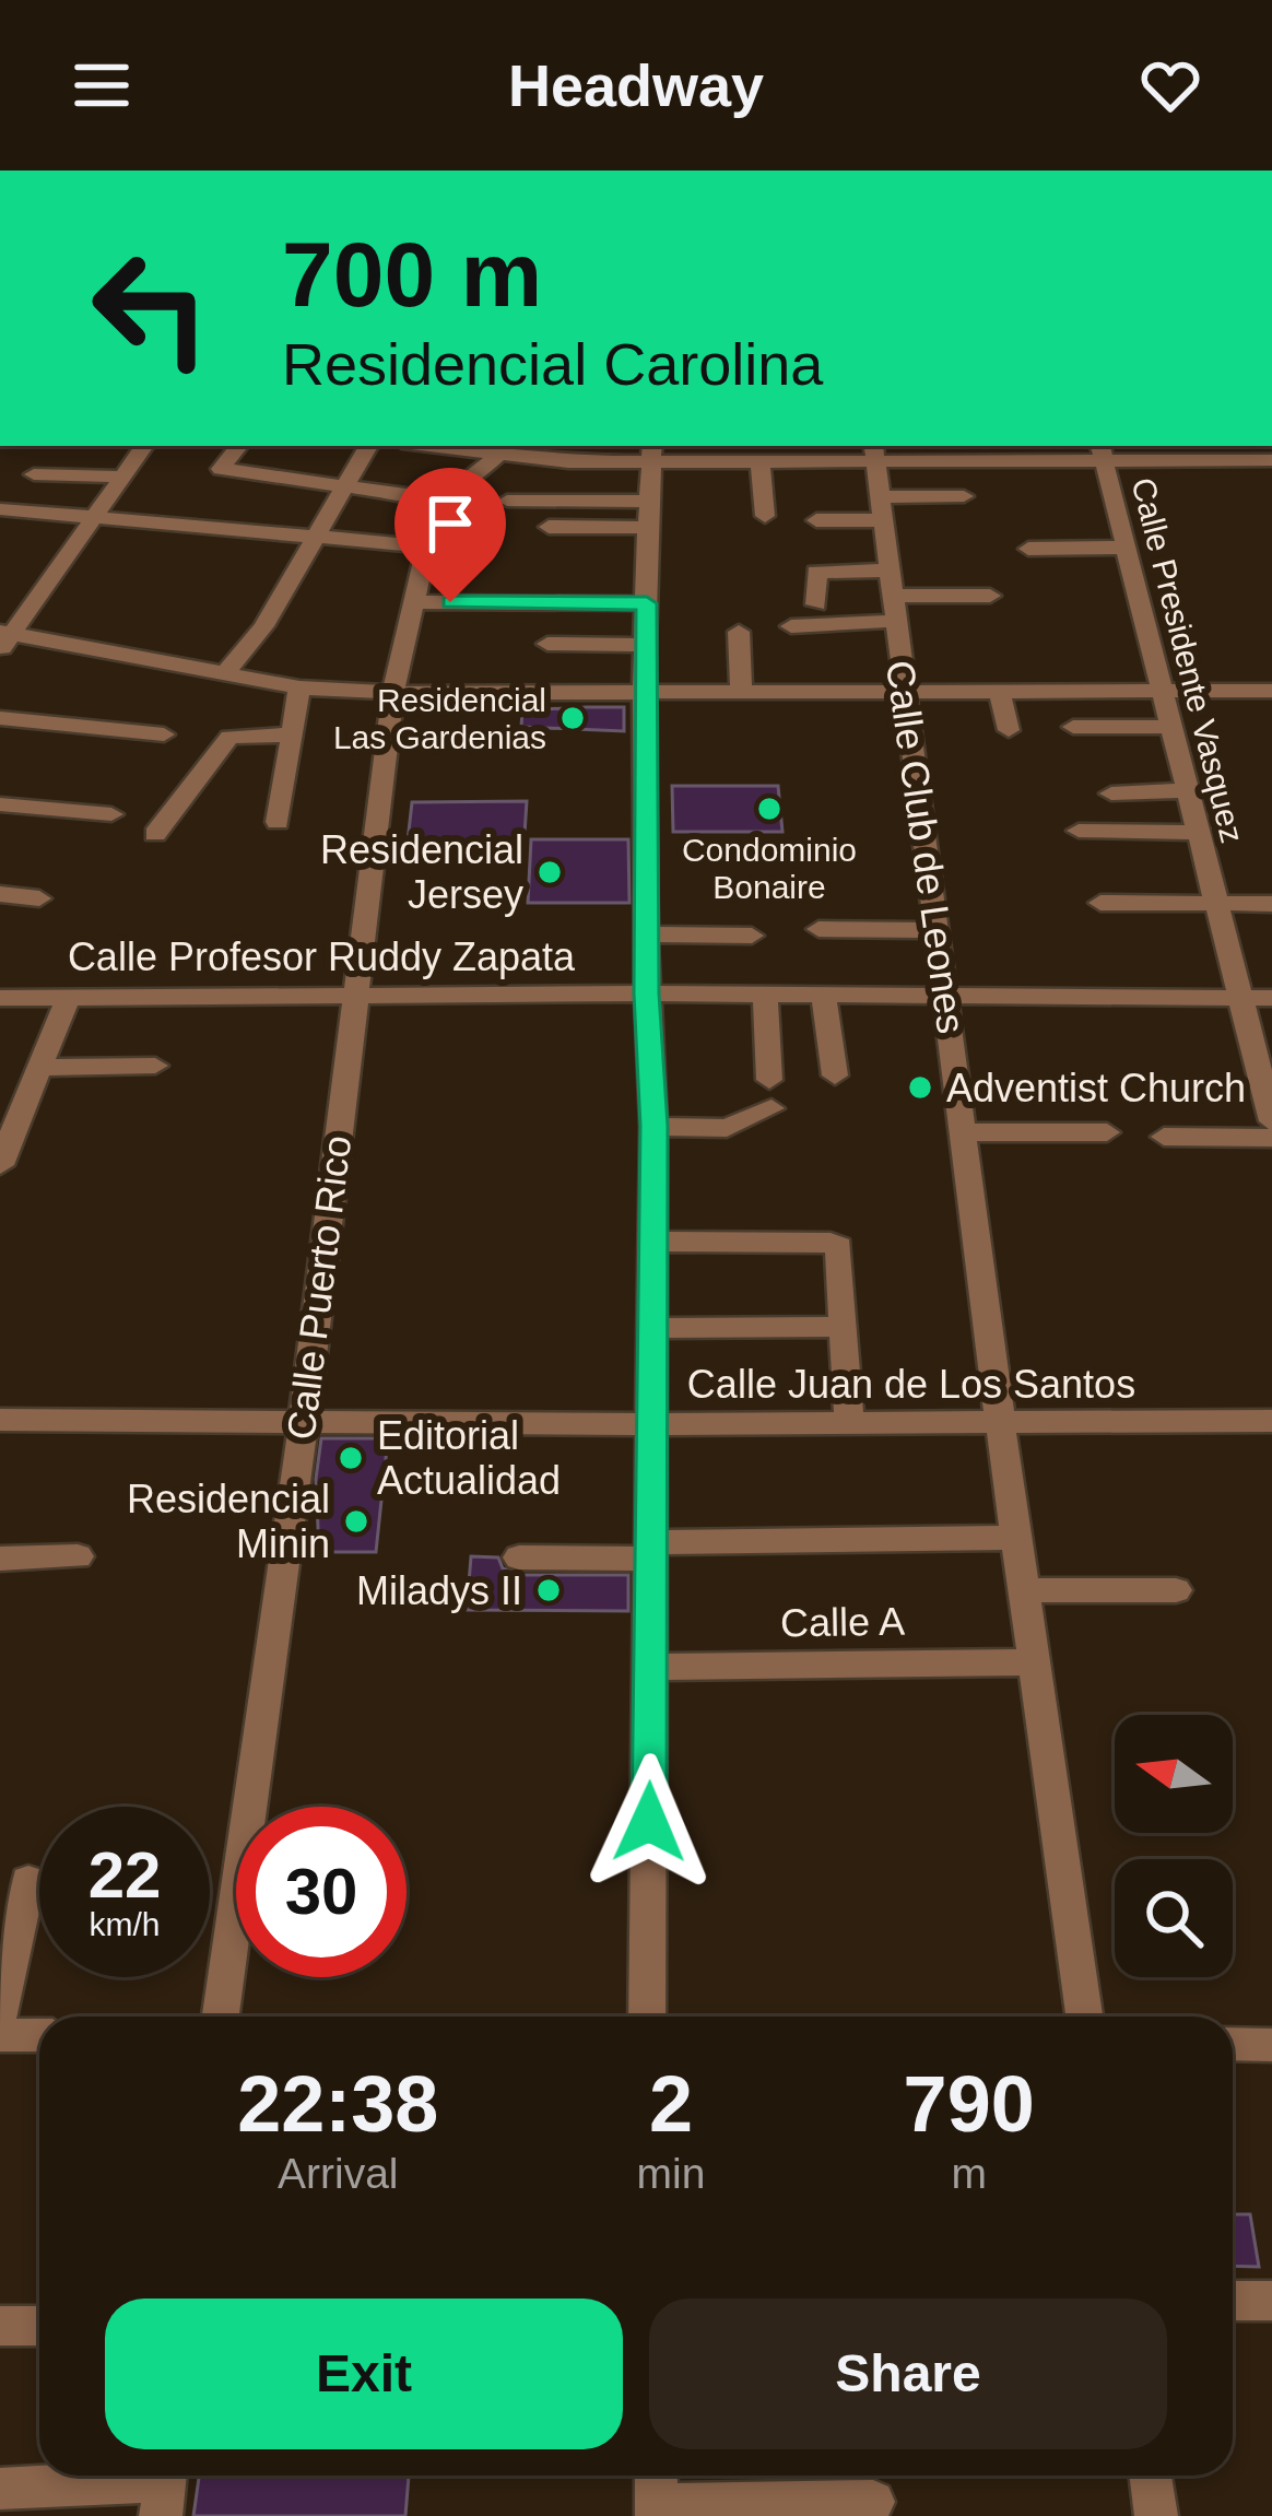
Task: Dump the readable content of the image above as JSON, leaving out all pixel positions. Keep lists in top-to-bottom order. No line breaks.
{"streets":{"street":["Calle Presidente Vasquez","Calle Club de Leones","Calle Profesor Ruddy Zapata","Calle Puerto Rico","Calle Juan de Los Santos","Calle A"]},"crossings":[["Calle Presidente Vasquez","Calle Profesor Ruddy Zapata"],["Calle Club de Leones","Calle Profesor Ruddy Zapata"],["Calle Club de Leones","Calle Juan de Los Santos"],["Calle Club de Leones","Calle A"],["Calle Profesor Ruddy Zapata","Calle Puerto Rico"],["Calle Puerto Rico","Calle Juan de Los Santos"]],"places":["Residencial Las Gardenias","Condominio Bonaire","Residencial Jersey","Adventist Church","Editorial Actualidad","Residencial Minin","Miladys II"],"north":"left","page":{"header":"Headway","turn":["700 m","Residencial Carolina"],"speed":"22 km/h","limit":"30","eta":["22:38","Arrival","2","min","790","m"],"buttons":["Exit","Share"]}}
